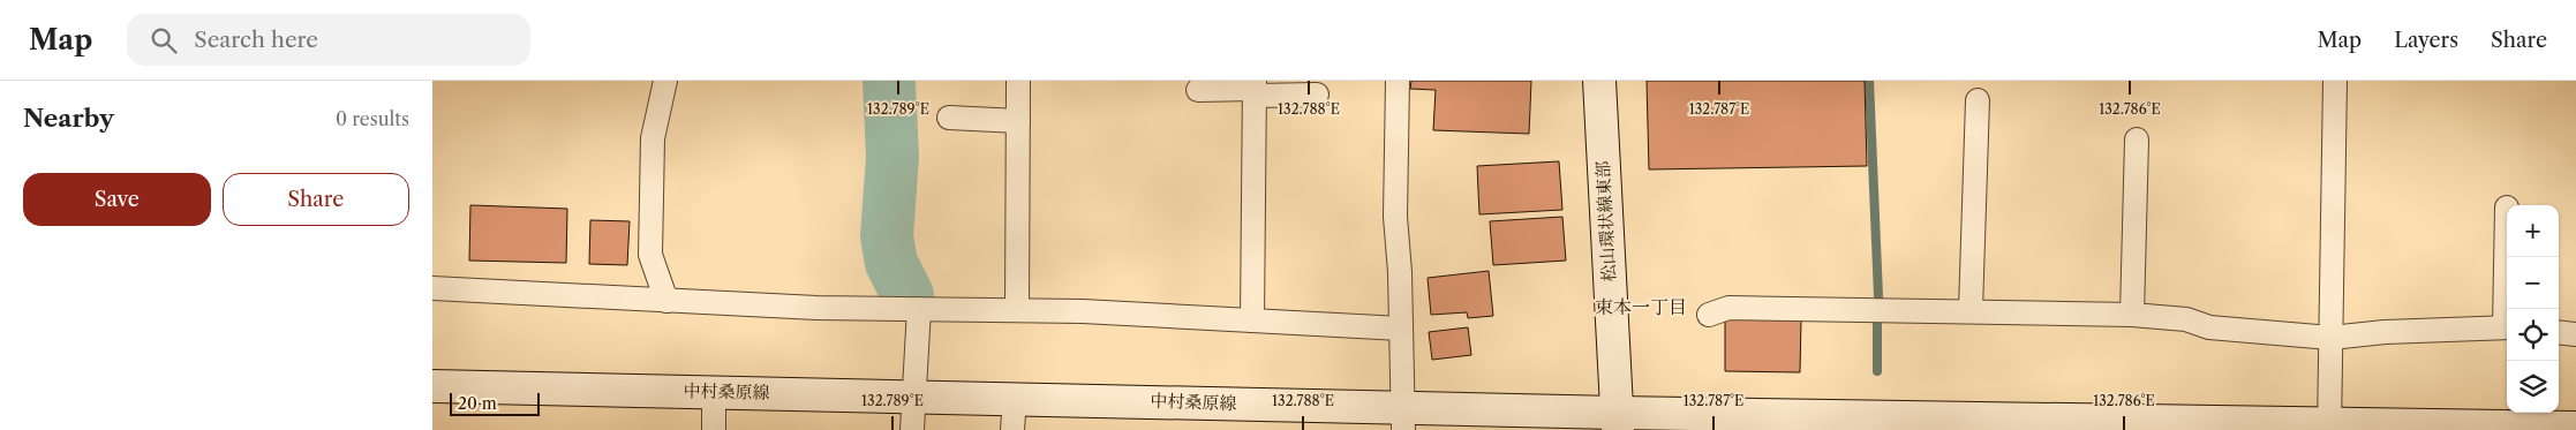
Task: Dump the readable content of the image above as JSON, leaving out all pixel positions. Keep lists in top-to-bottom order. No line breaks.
{"streets":{"street":["松山環状線東部","中村桑原線"]},"crossings":[["松山環状線東部","中村桑原線"]],"districts":["束本一丁目"],"scale_bar":"20 m","page":{"header":"Map","search":"Search here","nav":["Map","Layers","Share"],"heading":["Nearby","0 results"],"buttons":["Save","Share"],"map_buttons":["+","−"],"scale":"20 m"},"coordinates":["132.789°E","132.788°E","132.787°E","132.786°E"]}
